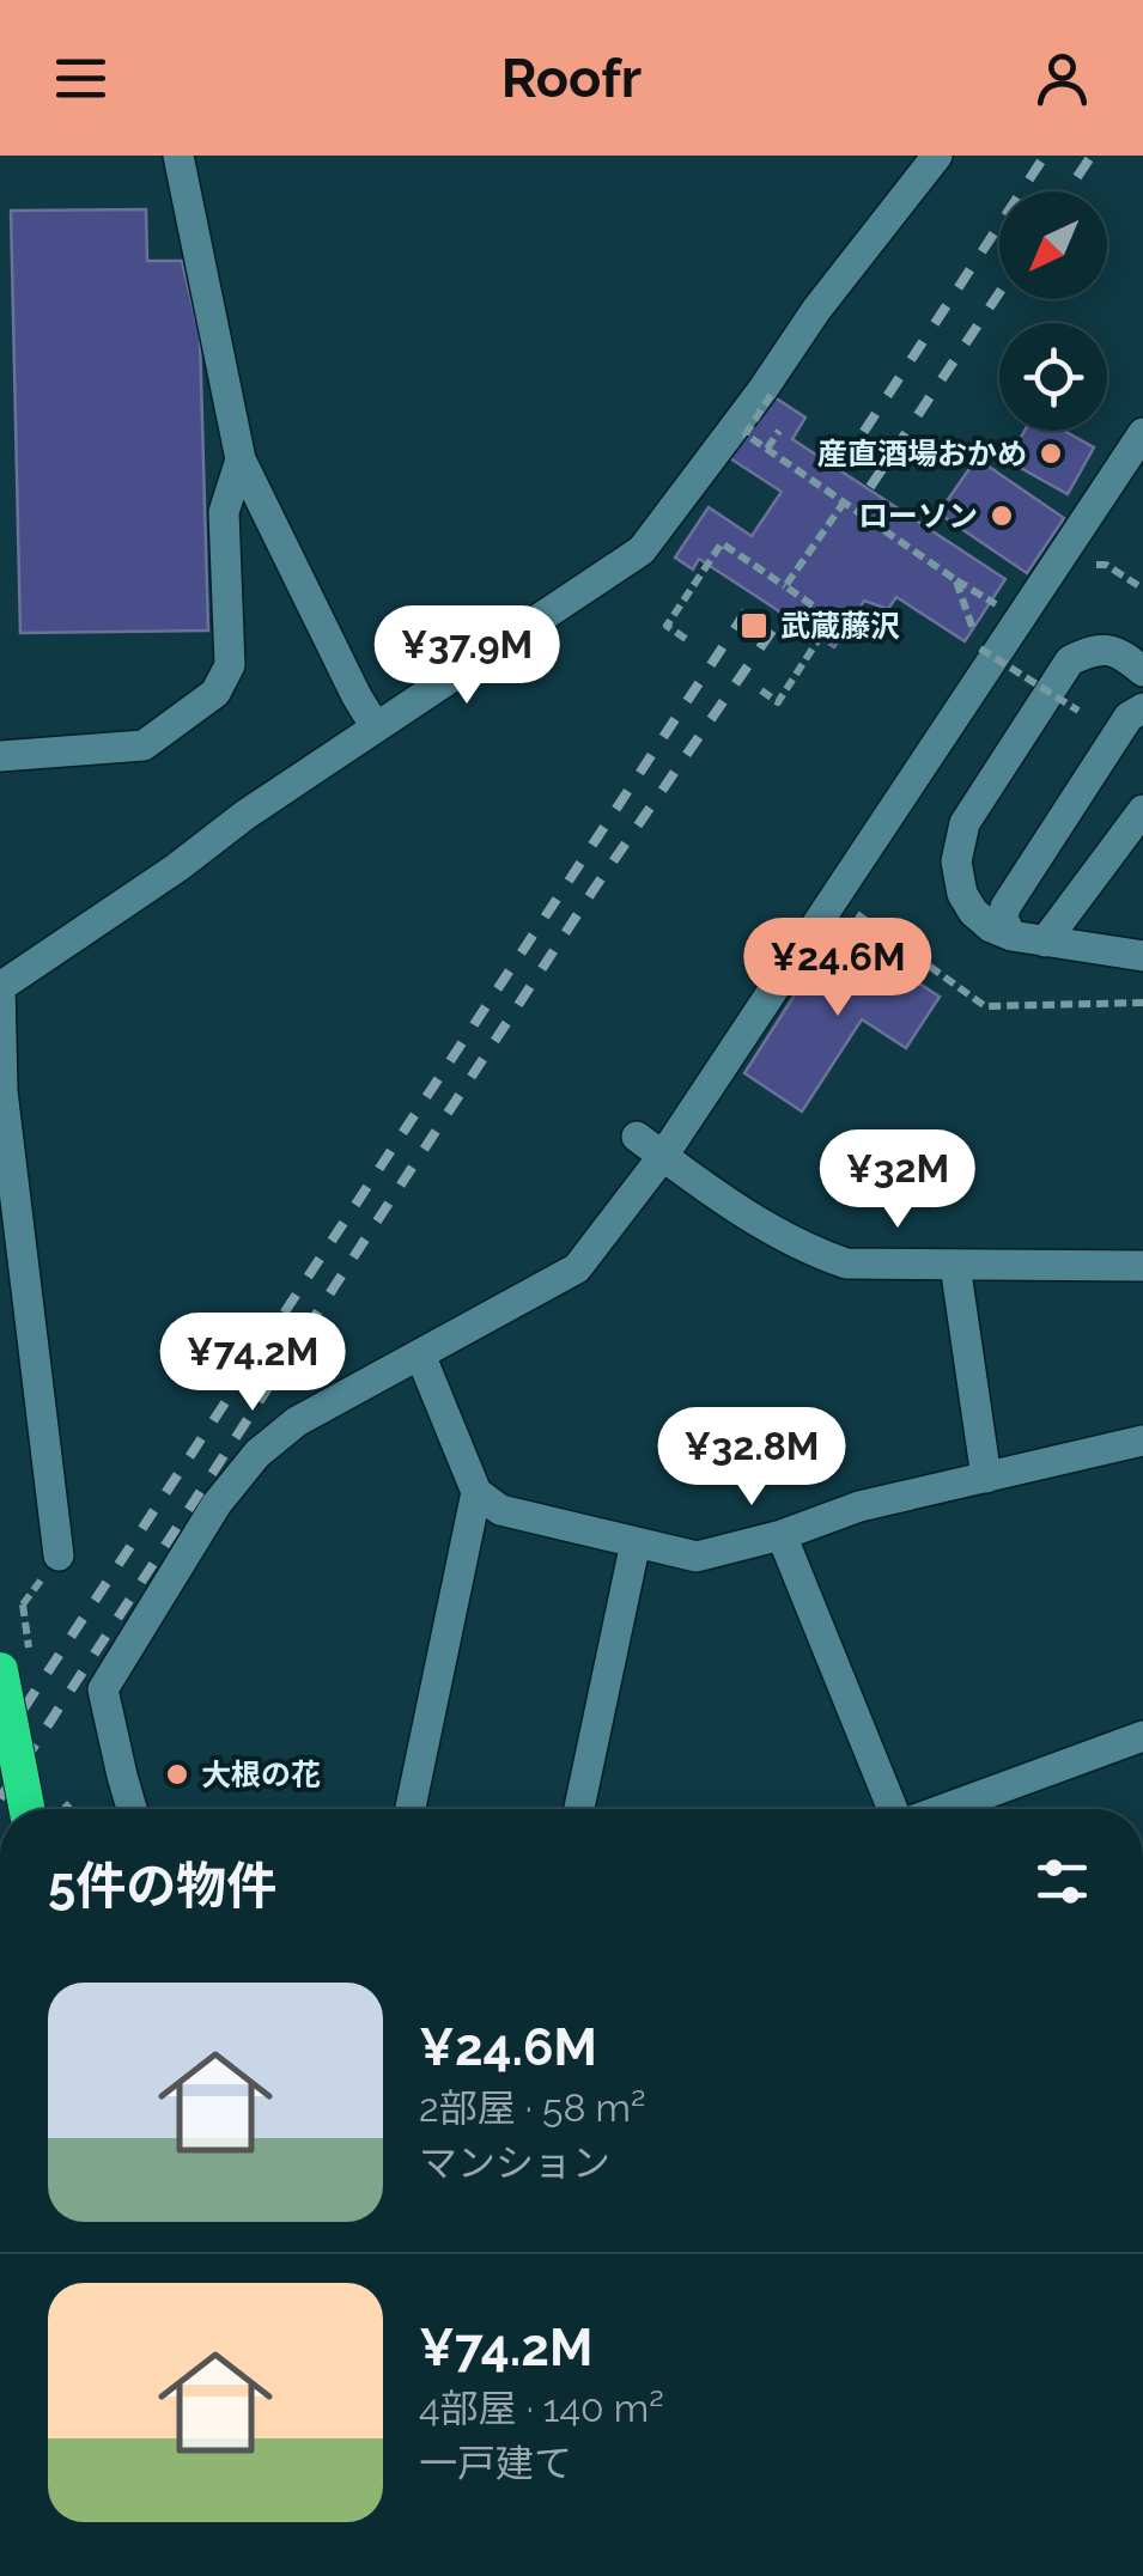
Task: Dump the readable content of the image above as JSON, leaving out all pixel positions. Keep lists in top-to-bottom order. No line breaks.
{"places":{"other":["産直酒場おかめ","ローソン","大根の花"],"transit":["武蔵藤沢"]},"north":"bottom left","page":{"header":"Roofr","price":["¥37.9M","¥24.6M","¥32M","¥74.2M","¥32.8M"],"heading":"5件の物件","list":[{"name":"¥24.6M","note":"2部屋 · 58 m² · マンション"},{"name":"¥74.2M","note":"4部屋 · 140 m² · 一戸建て"}]}}
